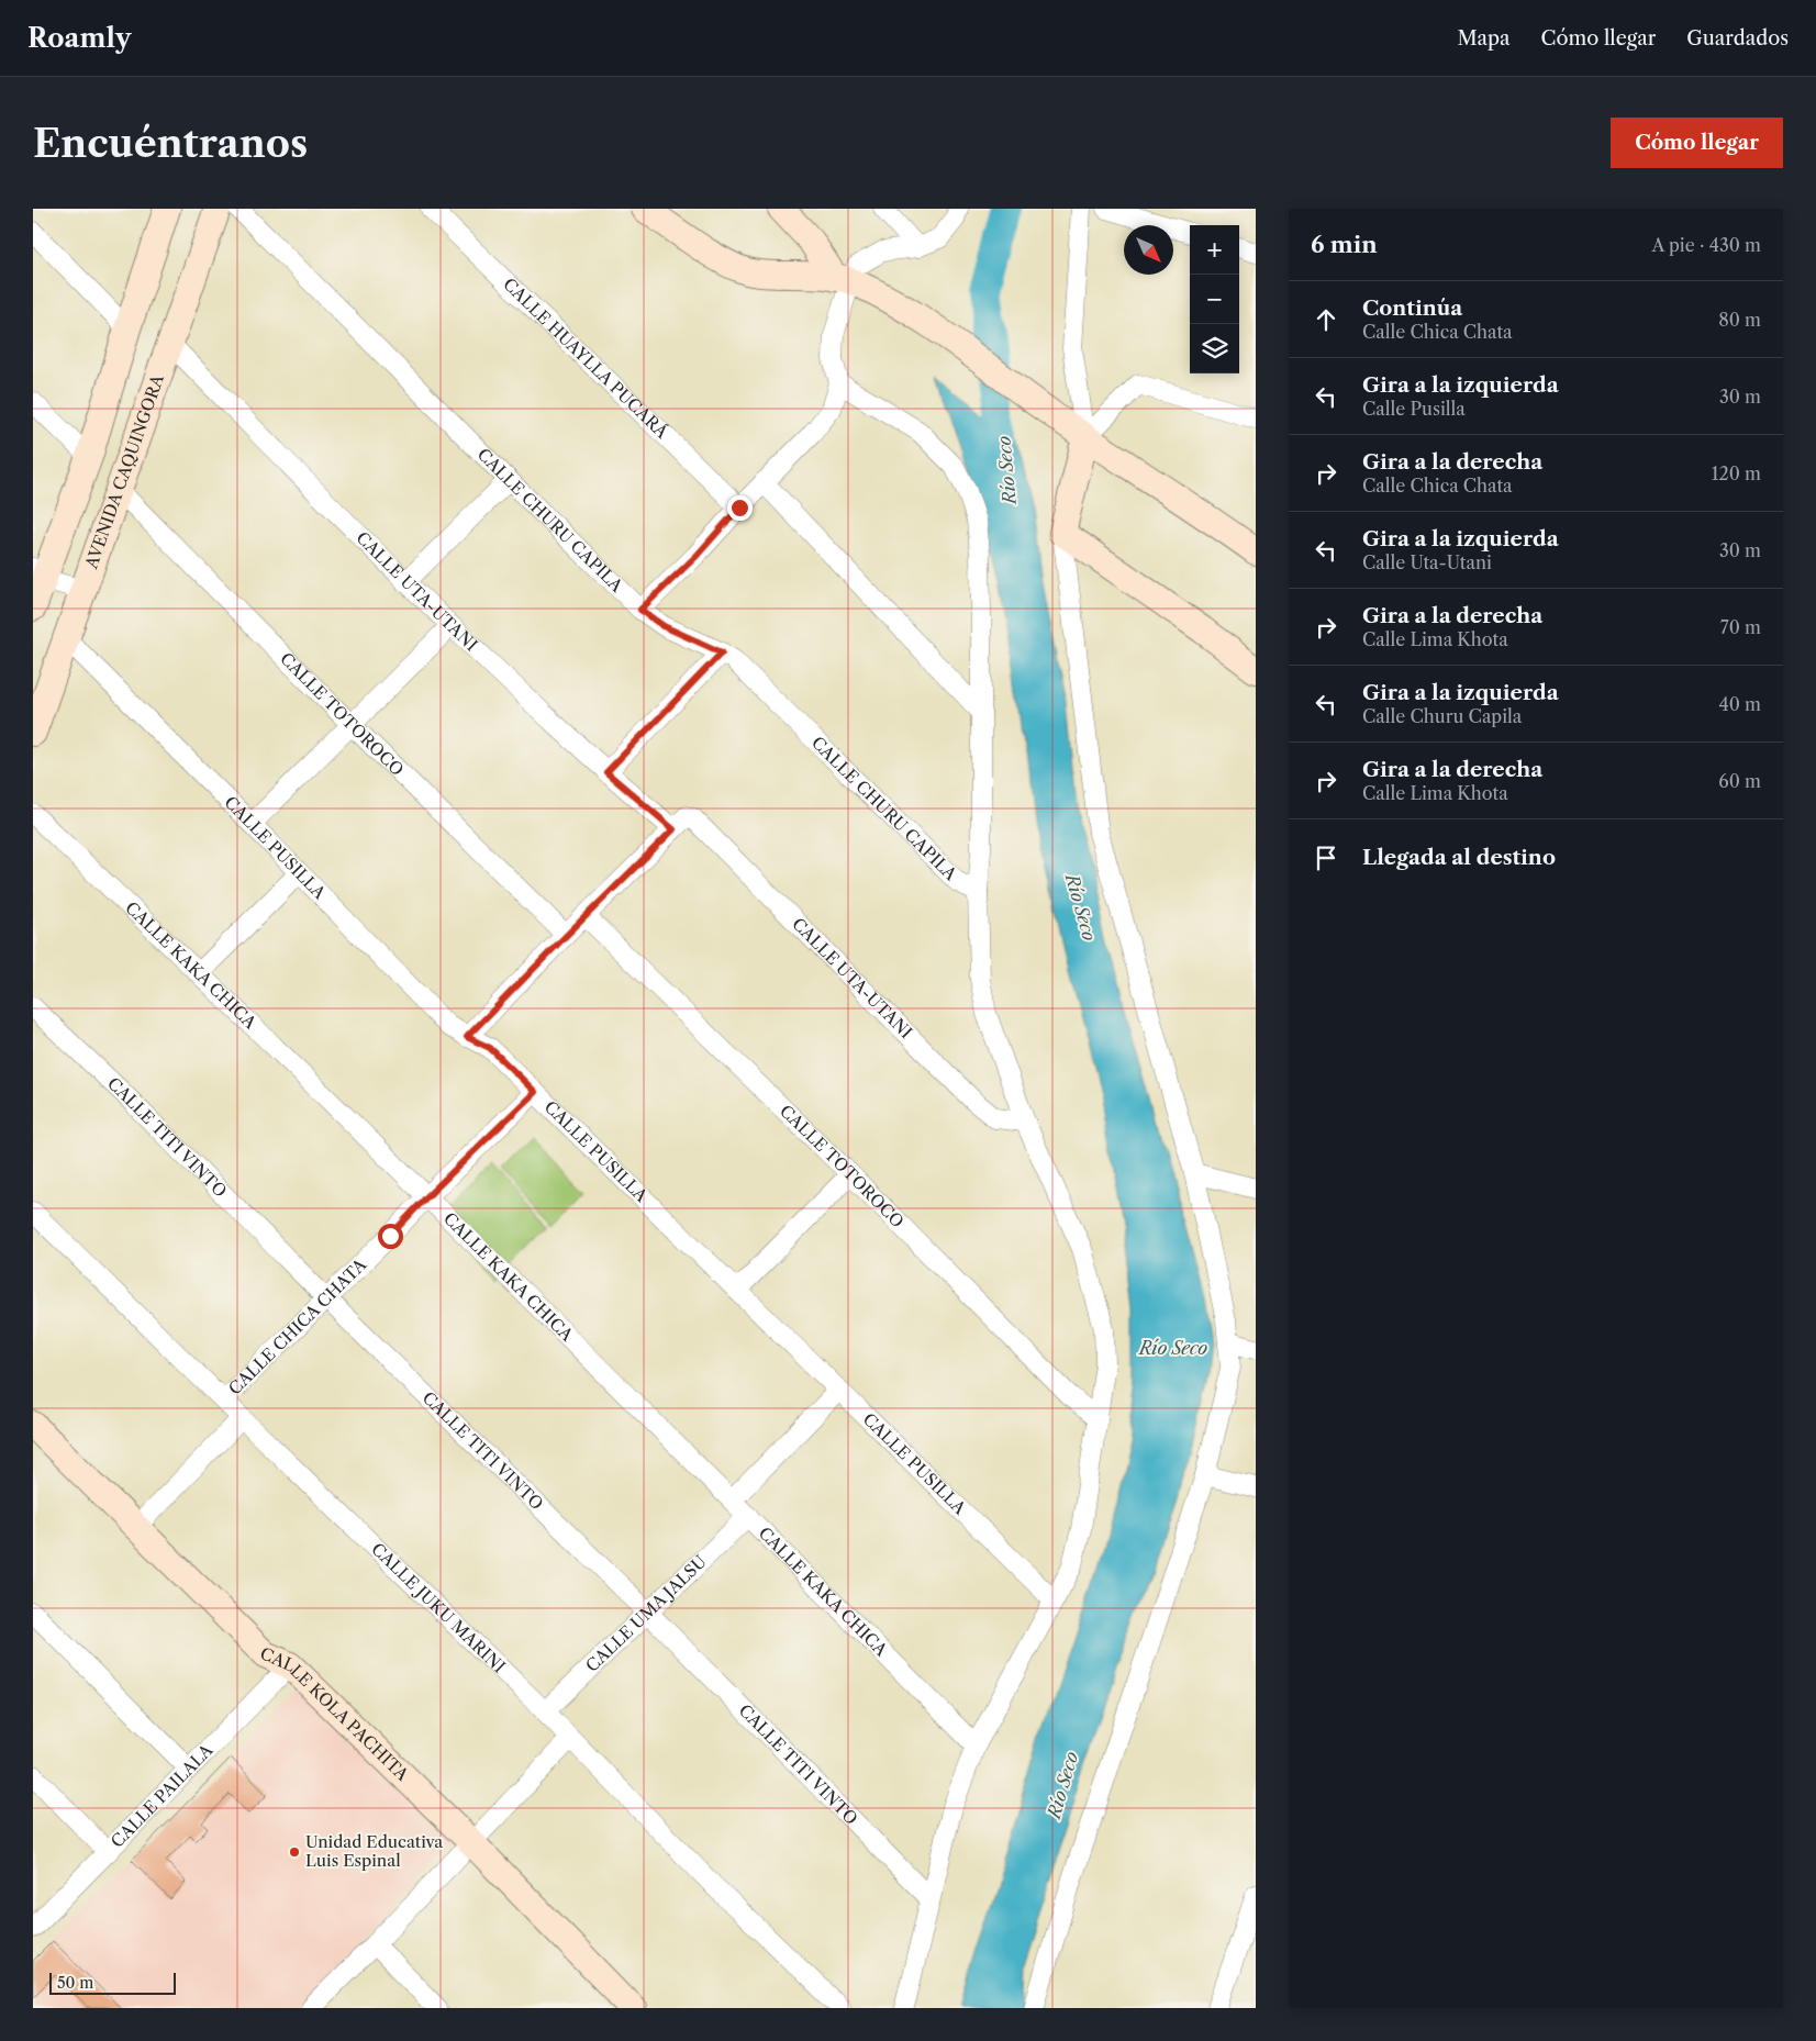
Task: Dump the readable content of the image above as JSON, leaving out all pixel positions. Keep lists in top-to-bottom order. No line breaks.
{"streets":{"street":["CALLE HUAYLLA PUCARÁ","AVENIDA CAQUINGORA","CALLE CHURU CAPILA","CALLE UTA-UTANI","CALLE TOTOROCO","CALLE PUSILLA","CALLE KAKA CHICA","CALLE TITI VINTO","CALLE CHICA CHATA","CALLE JUKU MARINI","CALLE UMA JALSU","CALLE KOLA PACHITA","CALLE PAILALA"]},"crossings":[["AVENIDA CAQUINGORA","CALLE UTA-UTANI"],["AVENIDA CAQUINGORA","CALLE TOTOROCO"],["AVENIDA CAQUINGORA","CALLE PUSILLA"],["CALLE PUSILLA","CALLE CHICA CHATA"],["CALLE KAKA CHICA","CALLE CHICA CHATA"],["CALLE KAKA CHICA","CALLE UMA JALSU"],["CALLE TITI VINTO","CALLE CHICA CHATA"],["CALLE TITI VINTO","CALLE UMA JALSU"],["CALLE CHICA CHATA","CALLE JUKU MARINI"],["CALLE JUKU MARINI","CALLE UMA JALSU"],["CALLE KOLA PACHITA","CALLE PAILALA"]],"water":["Río Seco"],"places":["Unidad Educativa Luis Espinal"],"scale_bar":"50 m","north":"bottom right","page":{"header":"Roamly","nav":["Mapa","Cómo llegar","Guardados"],"buttons":"Cómo llegar","title":"Encuéntranos","heading":["6 min","A pie · 430 m"],"map_buttons":["+","−"],"list":[["Continúa","Calle Chica Chata","80 m"],["Gira a la izquierda","Calle Pusilla","30 m"],["Gira a la derecha","Calle Chica Chata","120 m"],["Gira a la izquierda","Calle Uta-Utani","30 m"],["Gira a la derecha","Calle Lima Khota","70 m"],["Gira a la izquierda","Calle Churu Capila","40 m"],["Gira a la derecha","Calle Lima Khota","60 m"],"Llegada al destino"],"scale":"50 m"}}
